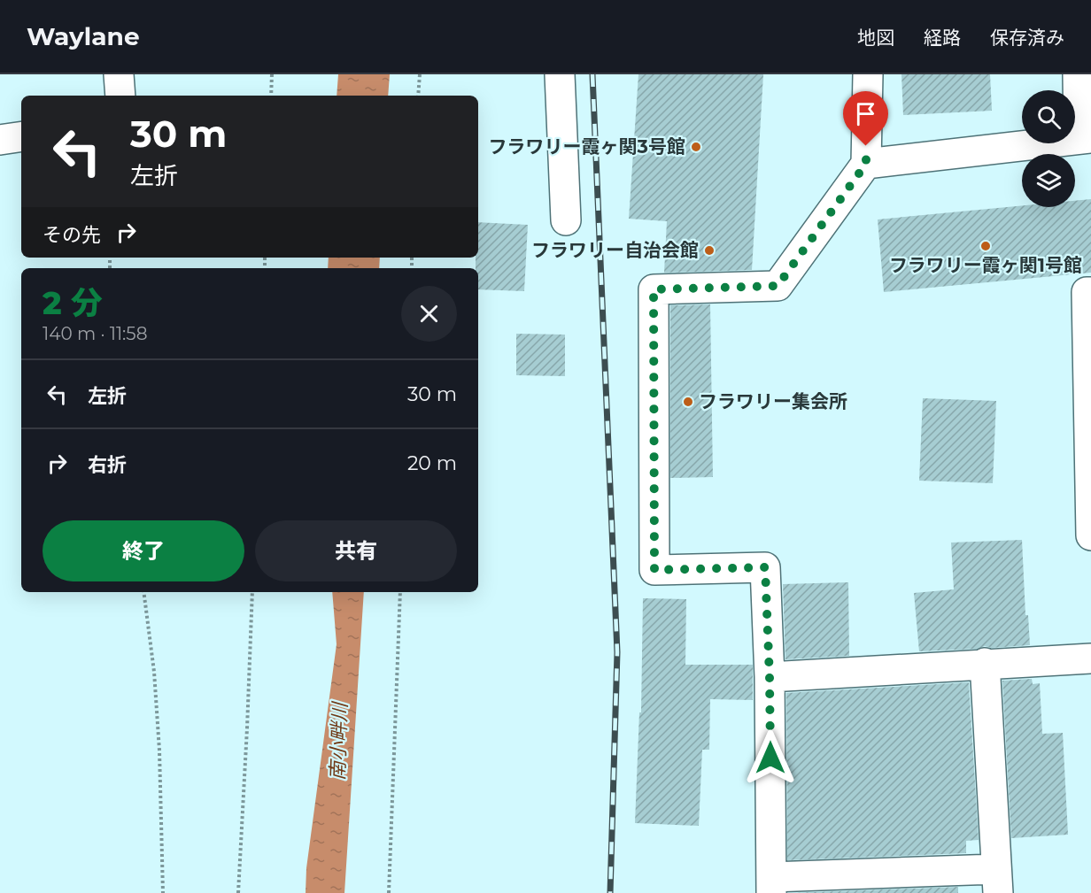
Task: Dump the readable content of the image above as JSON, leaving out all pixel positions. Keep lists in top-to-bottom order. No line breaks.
{"water":["南小畔川"],"places":["フラワリー霞ヶ関3号館","フラワリー霞ヶ関1号館","フラワリー自治会館","フラワリー集会所"],"page":{"header":"Waylane","nav":["地図","経路","保存済み"],"turn":["30 m","左折"],"then":"その先","heading":["2 分","140 m · 11:58"],"list":[{"name":"左折","value":"30 m"},{"name":"右折","value":"20 m"}],"buttons":["終了","共有"]}}
